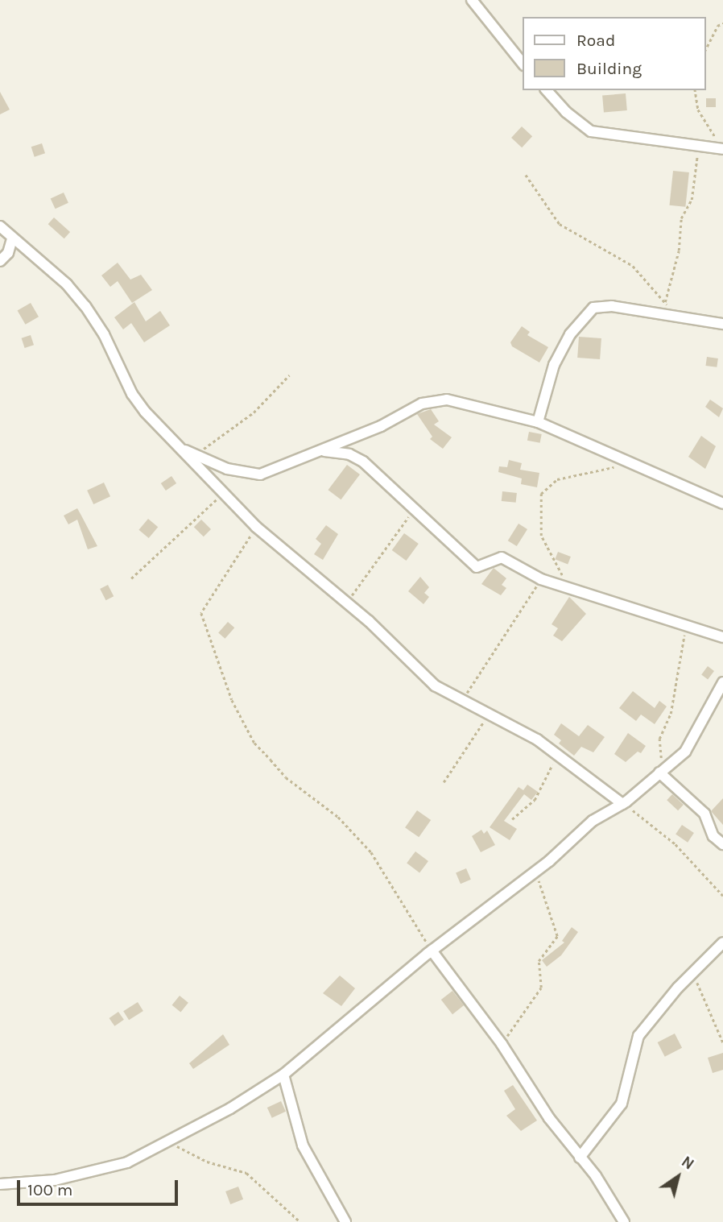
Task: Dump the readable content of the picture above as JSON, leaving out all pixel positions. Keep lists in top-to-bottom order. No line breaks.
{"legend":["Road","Building"],"scale_bar":"100 m","north":"top right"}
